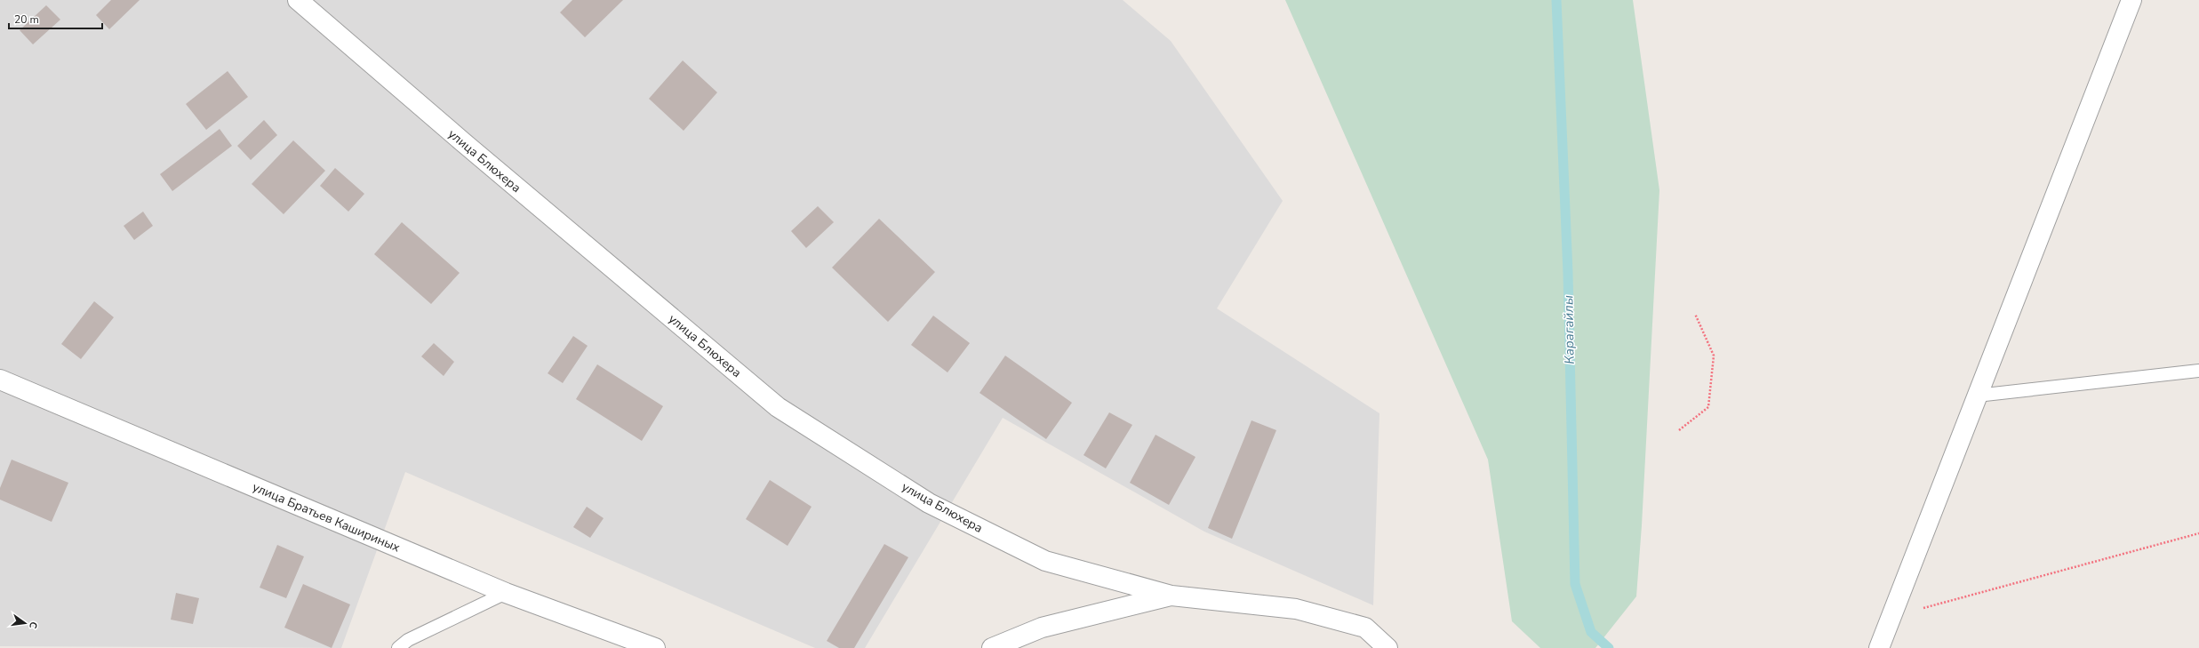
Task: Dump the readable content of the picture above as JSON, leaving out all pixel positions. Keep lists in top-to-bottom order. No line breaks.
{"streets":{"street":["улица Блюхера","улица Братьев Кашириных"]},"water":["Карагайлы"],"scale_bar":"20 m","north":"right"}
